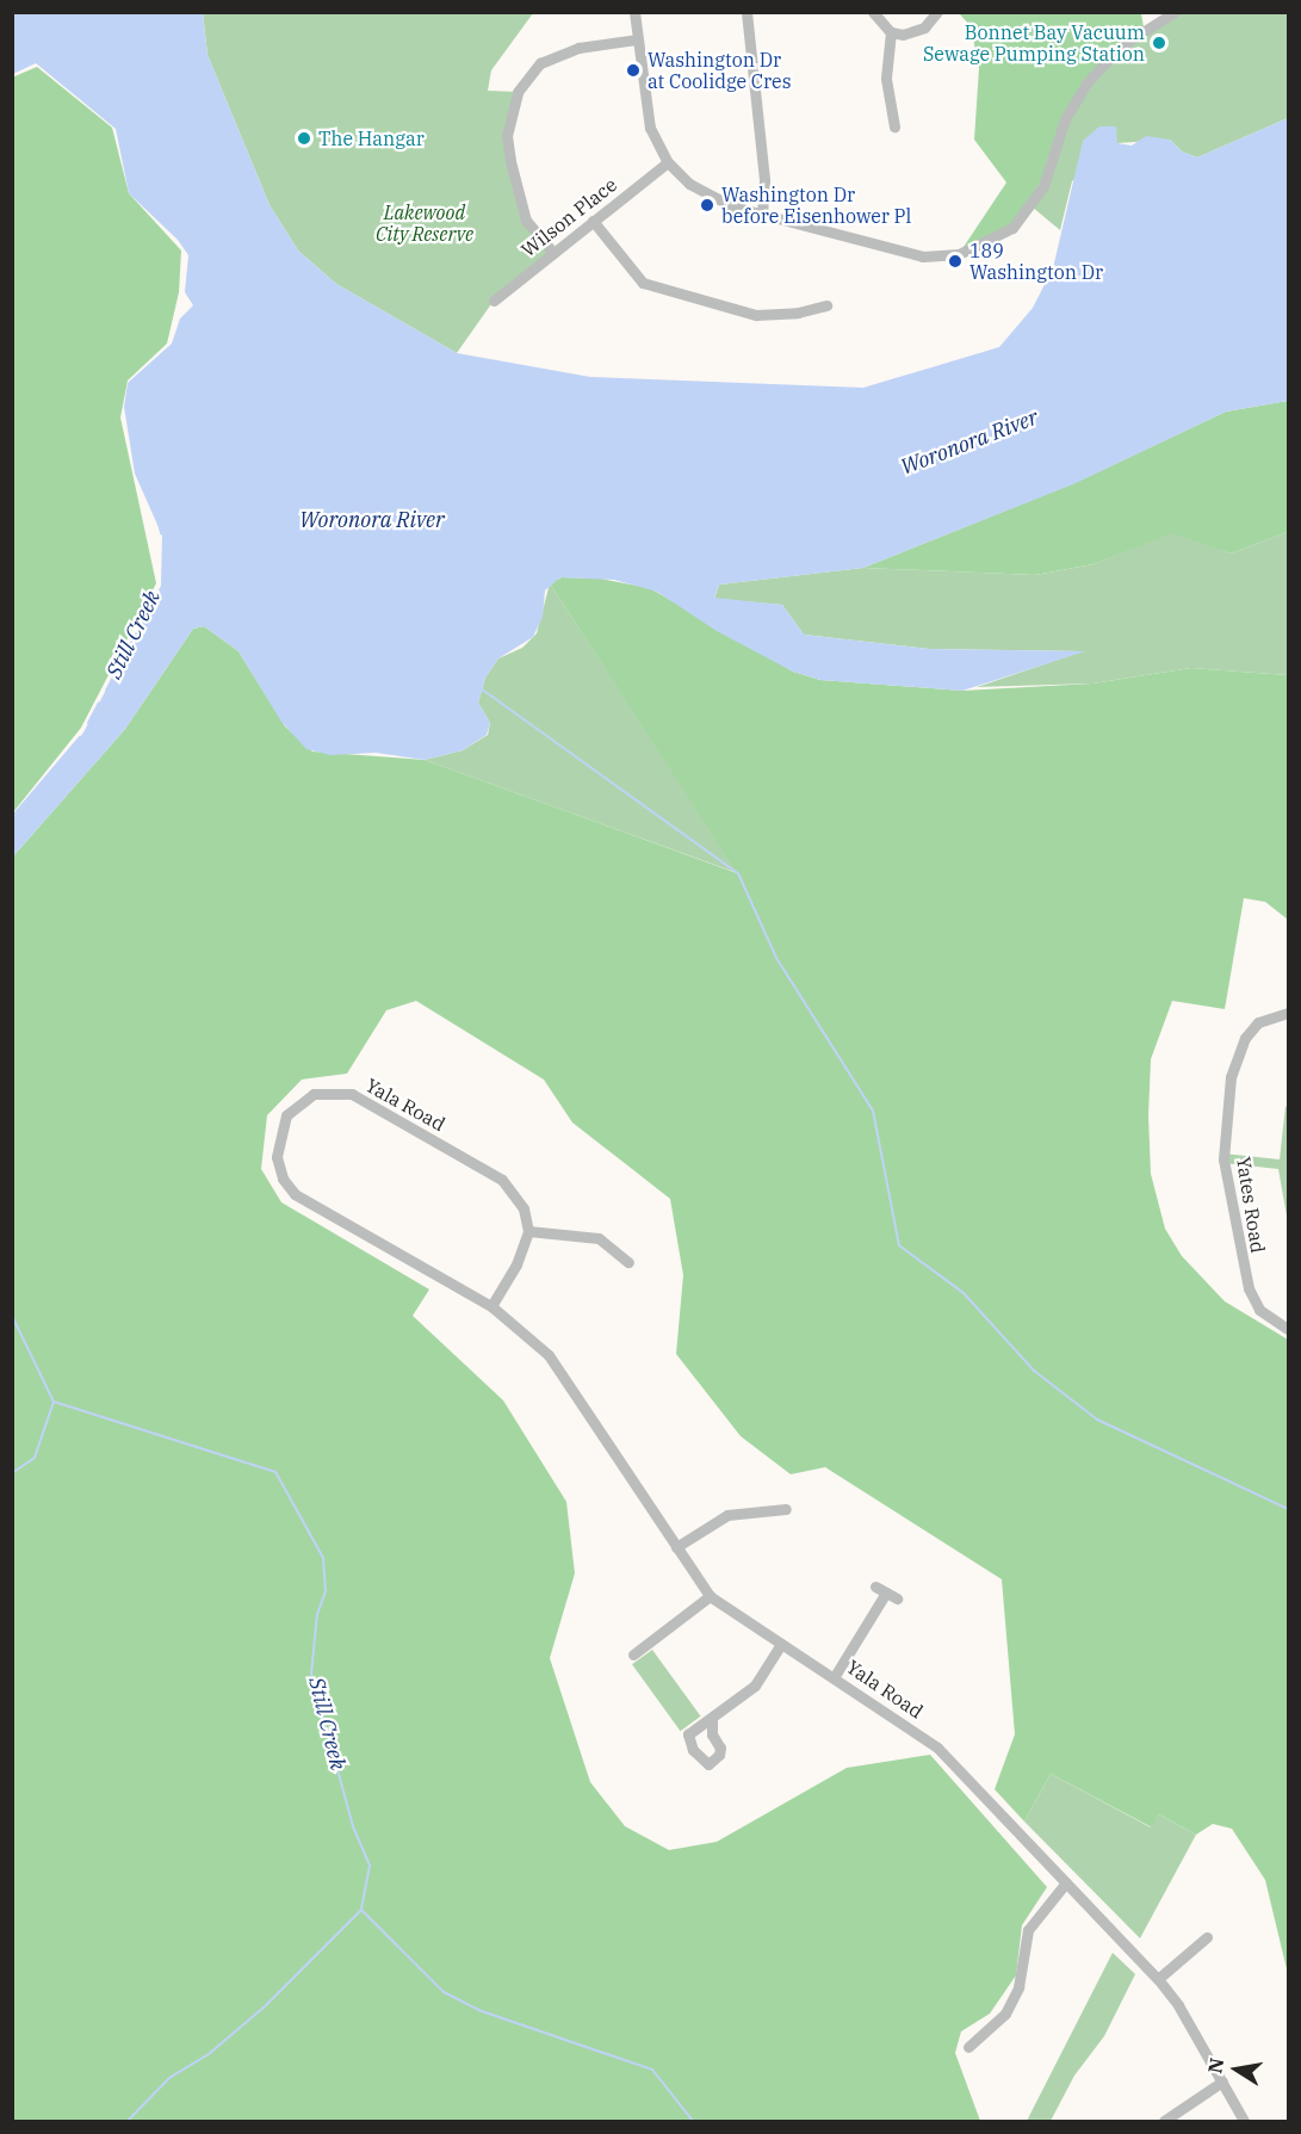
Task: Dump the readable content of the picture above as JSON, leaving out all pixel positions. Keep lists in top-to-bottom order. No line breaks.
{"streets":{"street":["Wilson Place","Yala Road","Yates Road"]},"water":["Woronora River","Still Creek"],"parks":["Lakewood City Reserve"],"places":["Bonnet Bay Vacuum Sewage Pumping Station","Washington Dr at Coolidge Cres","The Hangar","Washington Dr before Eisenhower Pl","189 Washington Dr"],"north":"left"}
